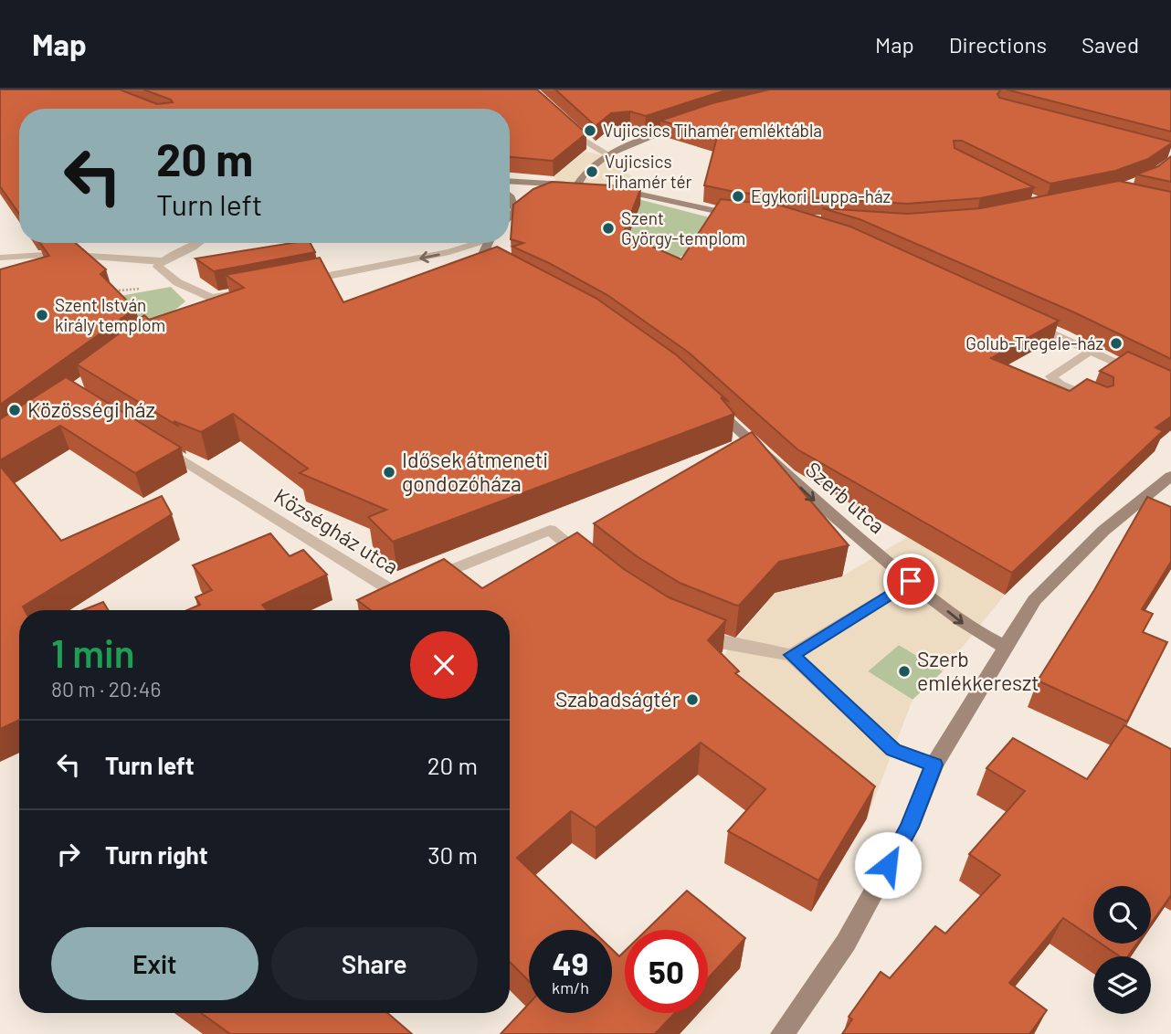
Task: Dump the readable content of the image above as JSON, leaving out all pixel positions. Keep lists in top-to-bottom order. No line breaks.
{"streets":{"street":["Szerb utca","Községház utca"]},"places":["Vujicsics Tihamér emléktábla","Vujicsics Tihamér tér","Egykori Luppa-ház","Szent György-templom","Szent István király templom","Golub-Tregele-ház","Közösségi ház","Idősek átmeneti gondozóháza","Szerb emlékkereszt","Szabadságtér"],"page":{"header":"Map","nav":["Map","Directions","Saved"],"turn":["20 m","Turn left"],"heading":["1 min","80 m · 20:46"],"list":[{"name":"Turn left","value":"20 m"},{"name":"Turn right","value":"30 m"}],"buttons":["Exit","Share"],"speed":"49 km/h","limit":"50"}}
